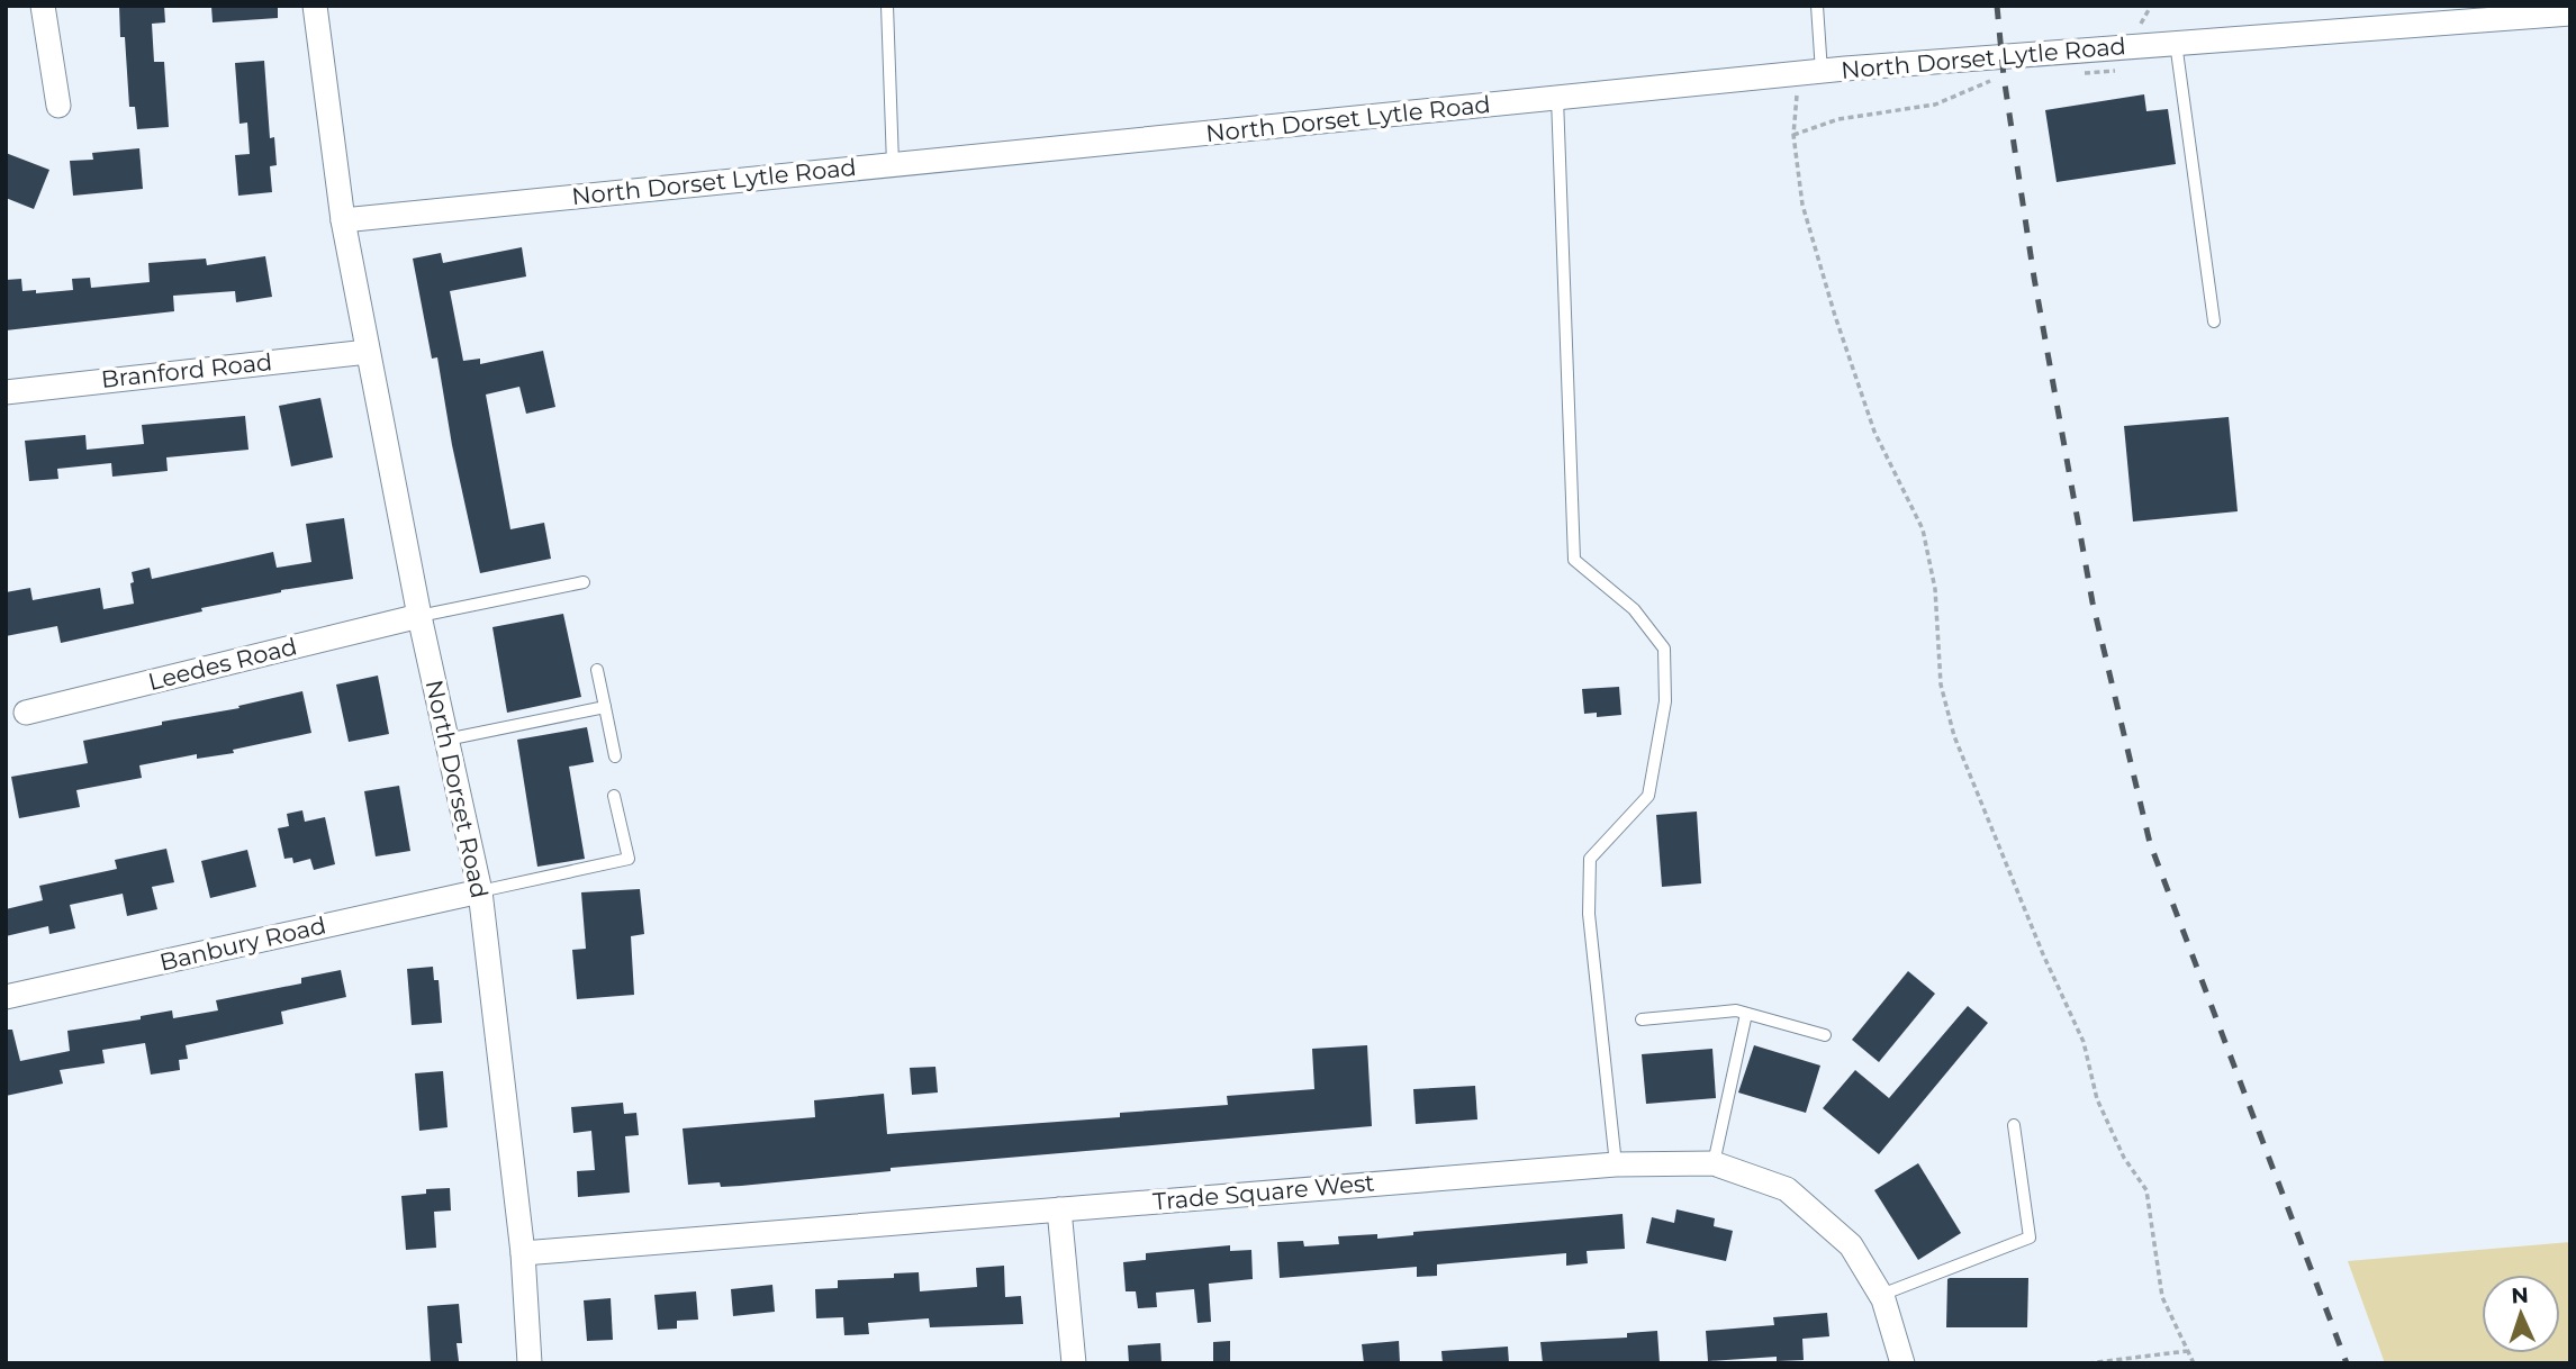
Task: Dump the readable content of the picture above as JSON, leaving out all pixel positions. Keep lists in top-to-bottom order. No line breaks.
{"streets":{"street":["North Dorset Lytle Road","Branford Road","Leedes Road","North Dorset Road","Banbury Road","Trade Square West"]},"crossings":[["North Dorset Lytle Road","North Dorset Road"],["Branford Road","North Dorset Road"],["Leedes Road","North Dorset Road"],["North Dorset Road","Banbury Road"],["North Dorset Road","Trade Square West"]],"north":"top"}
